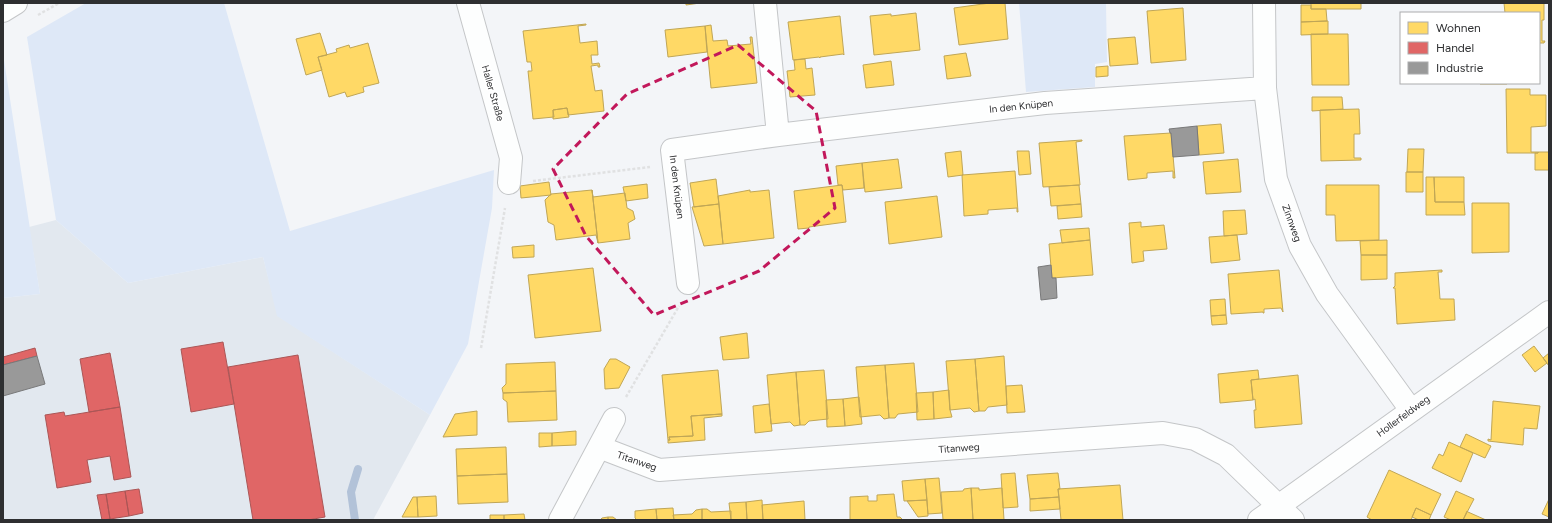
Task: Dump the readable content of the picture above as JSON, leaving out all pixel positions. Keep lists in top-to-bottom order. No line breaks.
{"streets":{"street":["Haller Straße","In den Knüpen","Zinnweg","Hollerfeldweg","Titanweg"]},"crossings":[["In den Knüpen","Zinnweg"],["Zinnweg","Hollerfeldweg"],["Hollerfeldweg","Titanweg"]],"legend":["Wohnen","Handel","Industrie"]}
